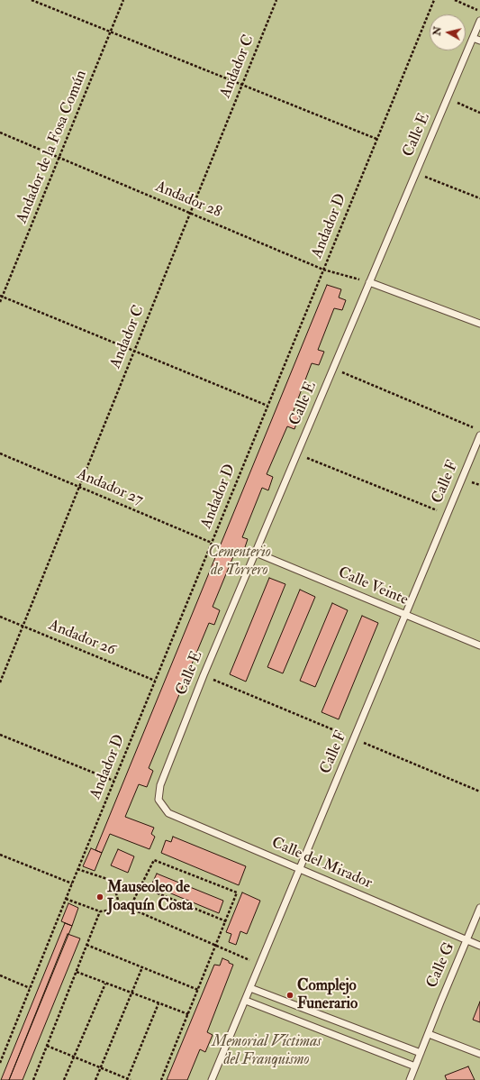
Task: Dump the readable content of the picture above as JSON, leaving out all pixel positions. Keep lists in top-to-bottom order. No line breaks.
{"streets":{"lane":["Calle E","Calle F","Calle Veinte","Calle del Mirador","Calle G"],"path":["Andador C","Andador de la Fosa Común","Andador 28","Andador D","Andador 27","Andador 26"]},"crossings":[["Andador C","Andador 28"],["Andador C","Andador 27"],["Andador C","Andador 26"],["Calle E","Andador 28"],["Calle E","Calle Veinte"],["Calle E","Calle del Mirador"],["Andador de la Fosa Común","Andador 28"],["Andador 28","Andador D"],["Andador D","Andador 27"],["Andador D","Andador 26"],["Calle F","Calle Veinte"],["Calle F","Calle del Mirador"],["Calle del Mirador","Calle G"]],"parks":["Cementerio de Torrero","Memorial Víctimas del Franquismo"],"places":["Mauseoleo de Joaquín Costa","Complejo Funerario"],"north":"left"}
